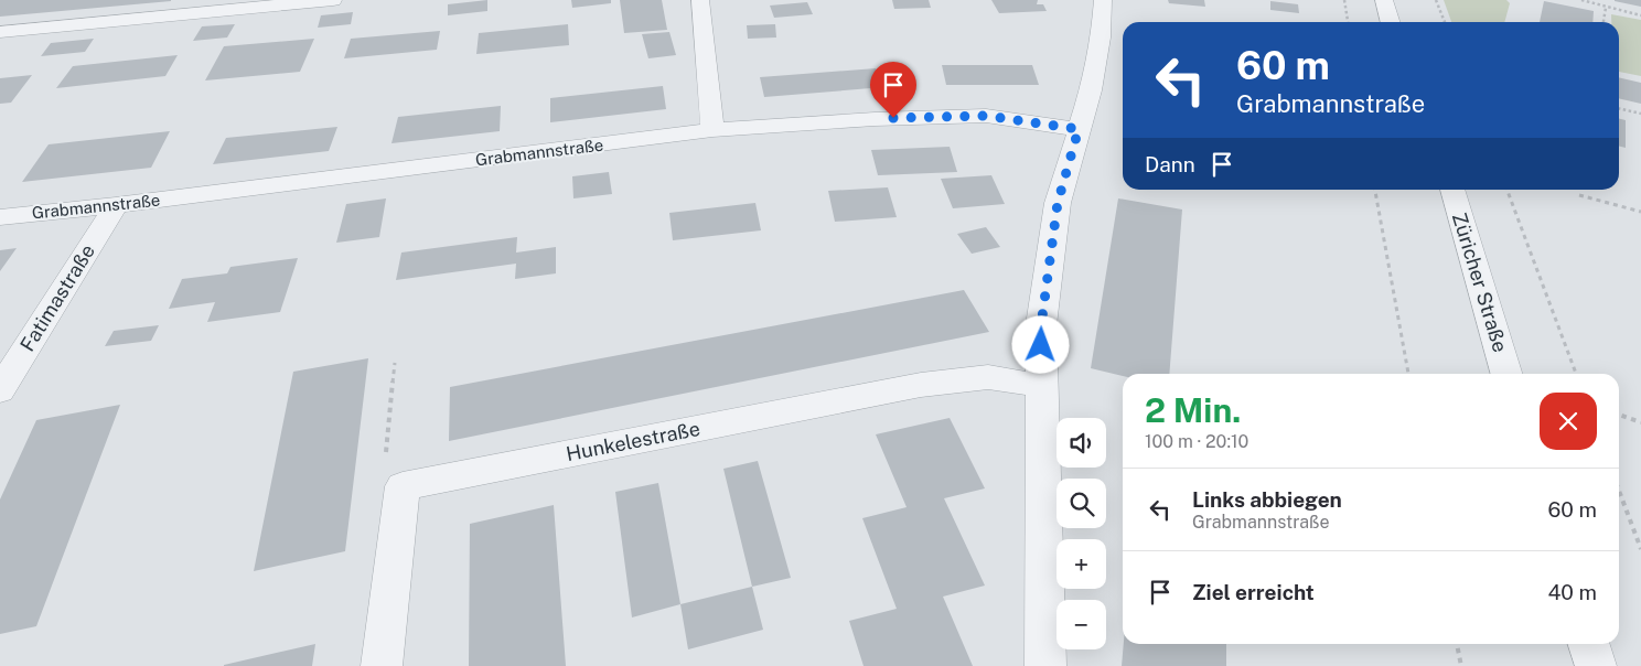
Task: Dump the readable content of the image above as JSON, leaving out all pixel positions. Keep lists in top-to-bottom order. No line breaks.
{"streets":{"street":["Grabmannstraße","Züricher Straße","Fatimastraße","Hunkelestraße"]},"crossings":[["Grabmannstraße","Fatimastraße"]],"page":{"turn":["60 m","Grabmannstraße"],"then":"Dann","heading":["2 Min.","100 m · 20:10"],"map_buttons":["+","−"],"list":[{"name":"Links abbiegen","note":"Grabmannstraße","value":"60 m"},{"name":"Ziel erreicht","value":"40 m"}]}}
